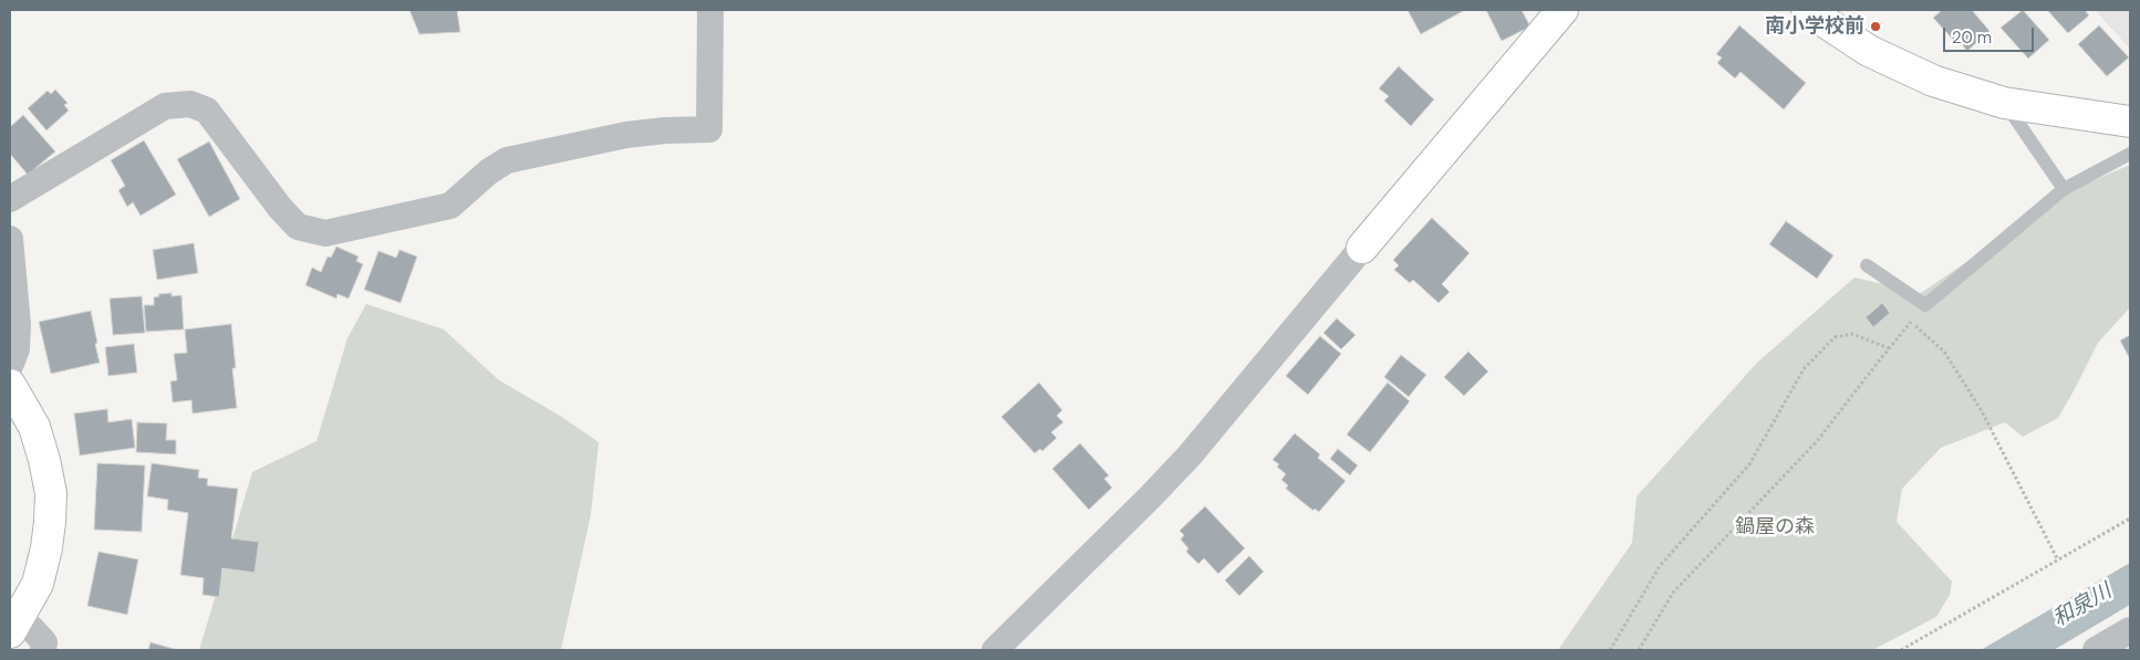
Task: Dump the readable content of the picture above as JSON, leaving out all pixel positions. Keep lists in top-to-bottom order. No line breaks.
{"water":["和泉川"],"parks":["鍋屋の森"],"places":["南小学校前"],"scale_bar":"20 m"}
